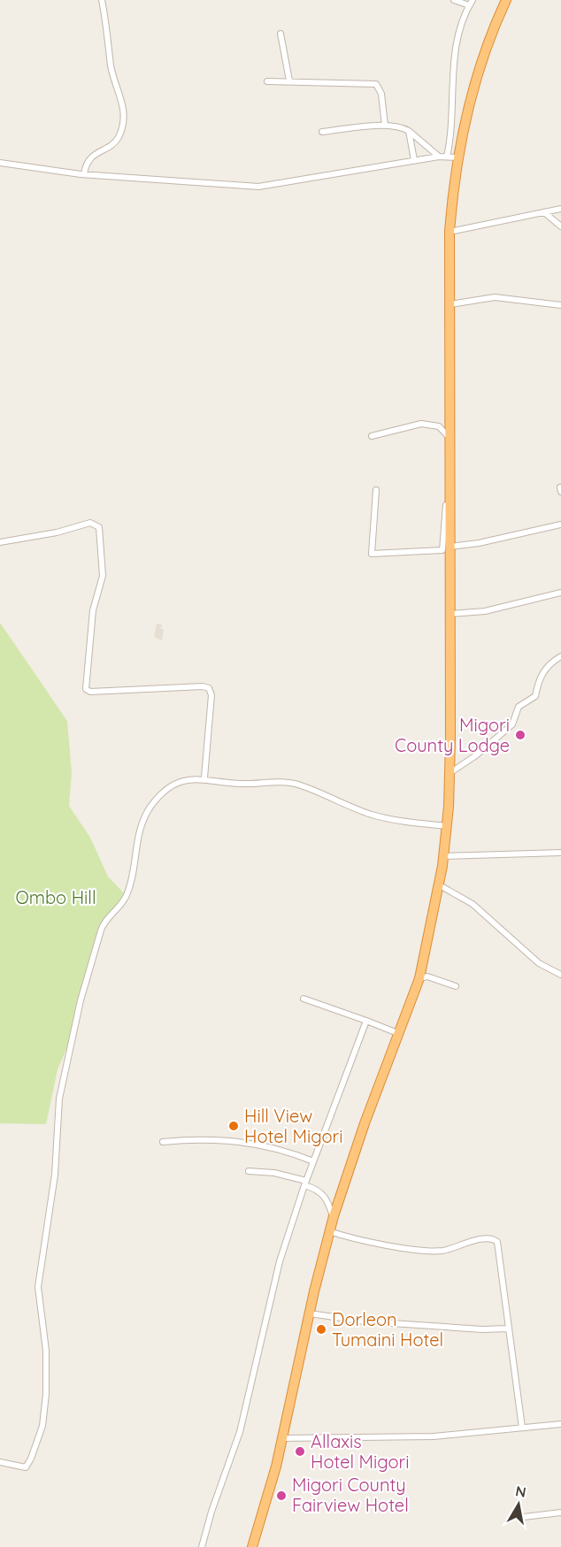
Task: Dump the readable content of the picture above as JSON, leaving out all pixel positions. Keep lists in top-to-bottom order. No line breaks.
{"parks":["Ombo Hill"],"places":["Migori County Lodge","Hill View Hotel Migori","Dorleon Tumaini Hotel","Allaxis Hotel Migori","Migori County Fairview Hotel"],"north":"top"}
